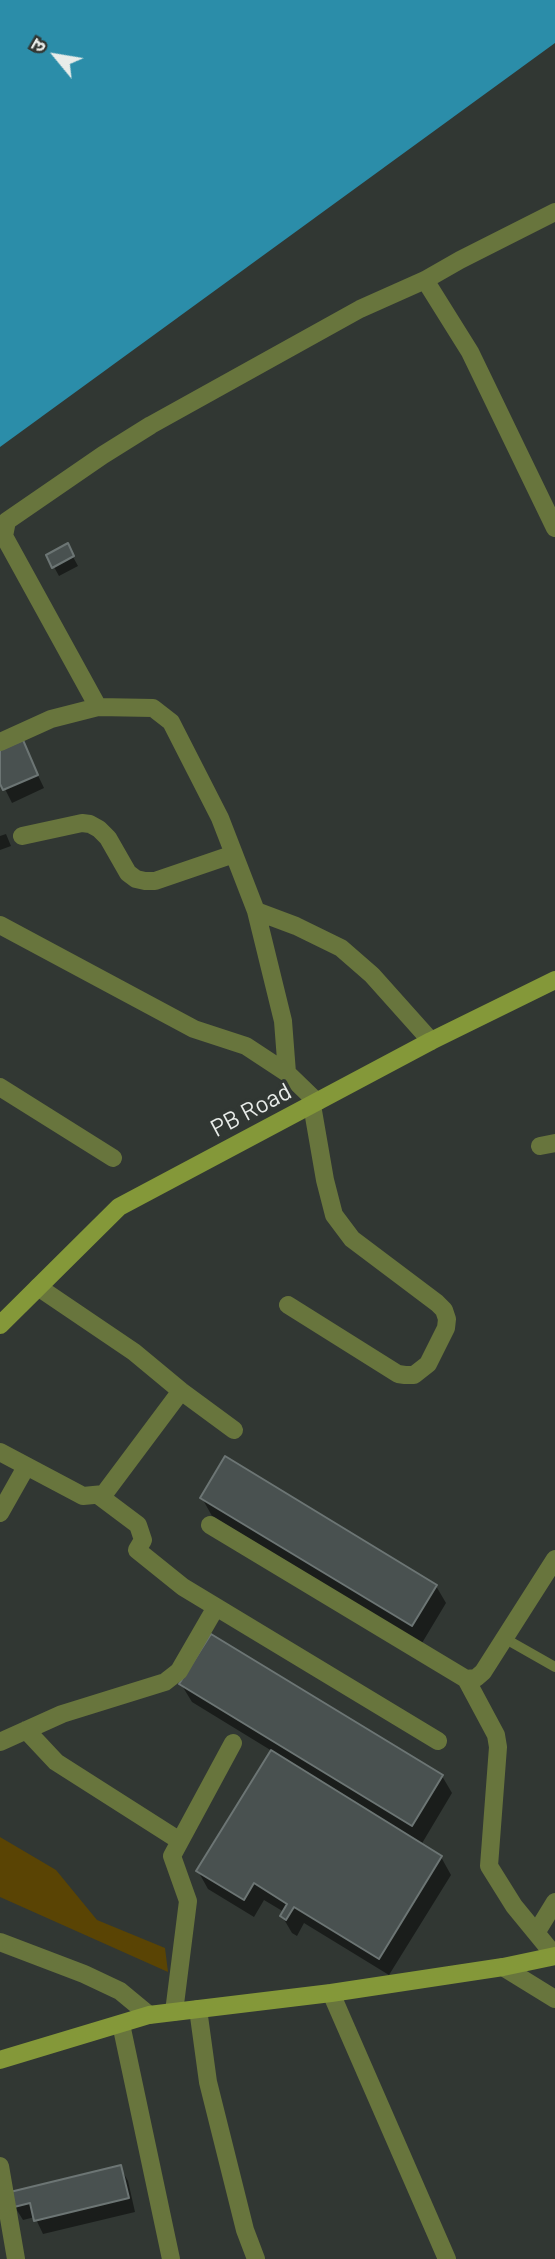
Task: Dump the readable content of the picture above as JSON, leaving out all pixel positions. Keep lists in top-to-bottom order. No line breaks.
{"streets":{"street":["PB Road"]},"north":"top left"}
